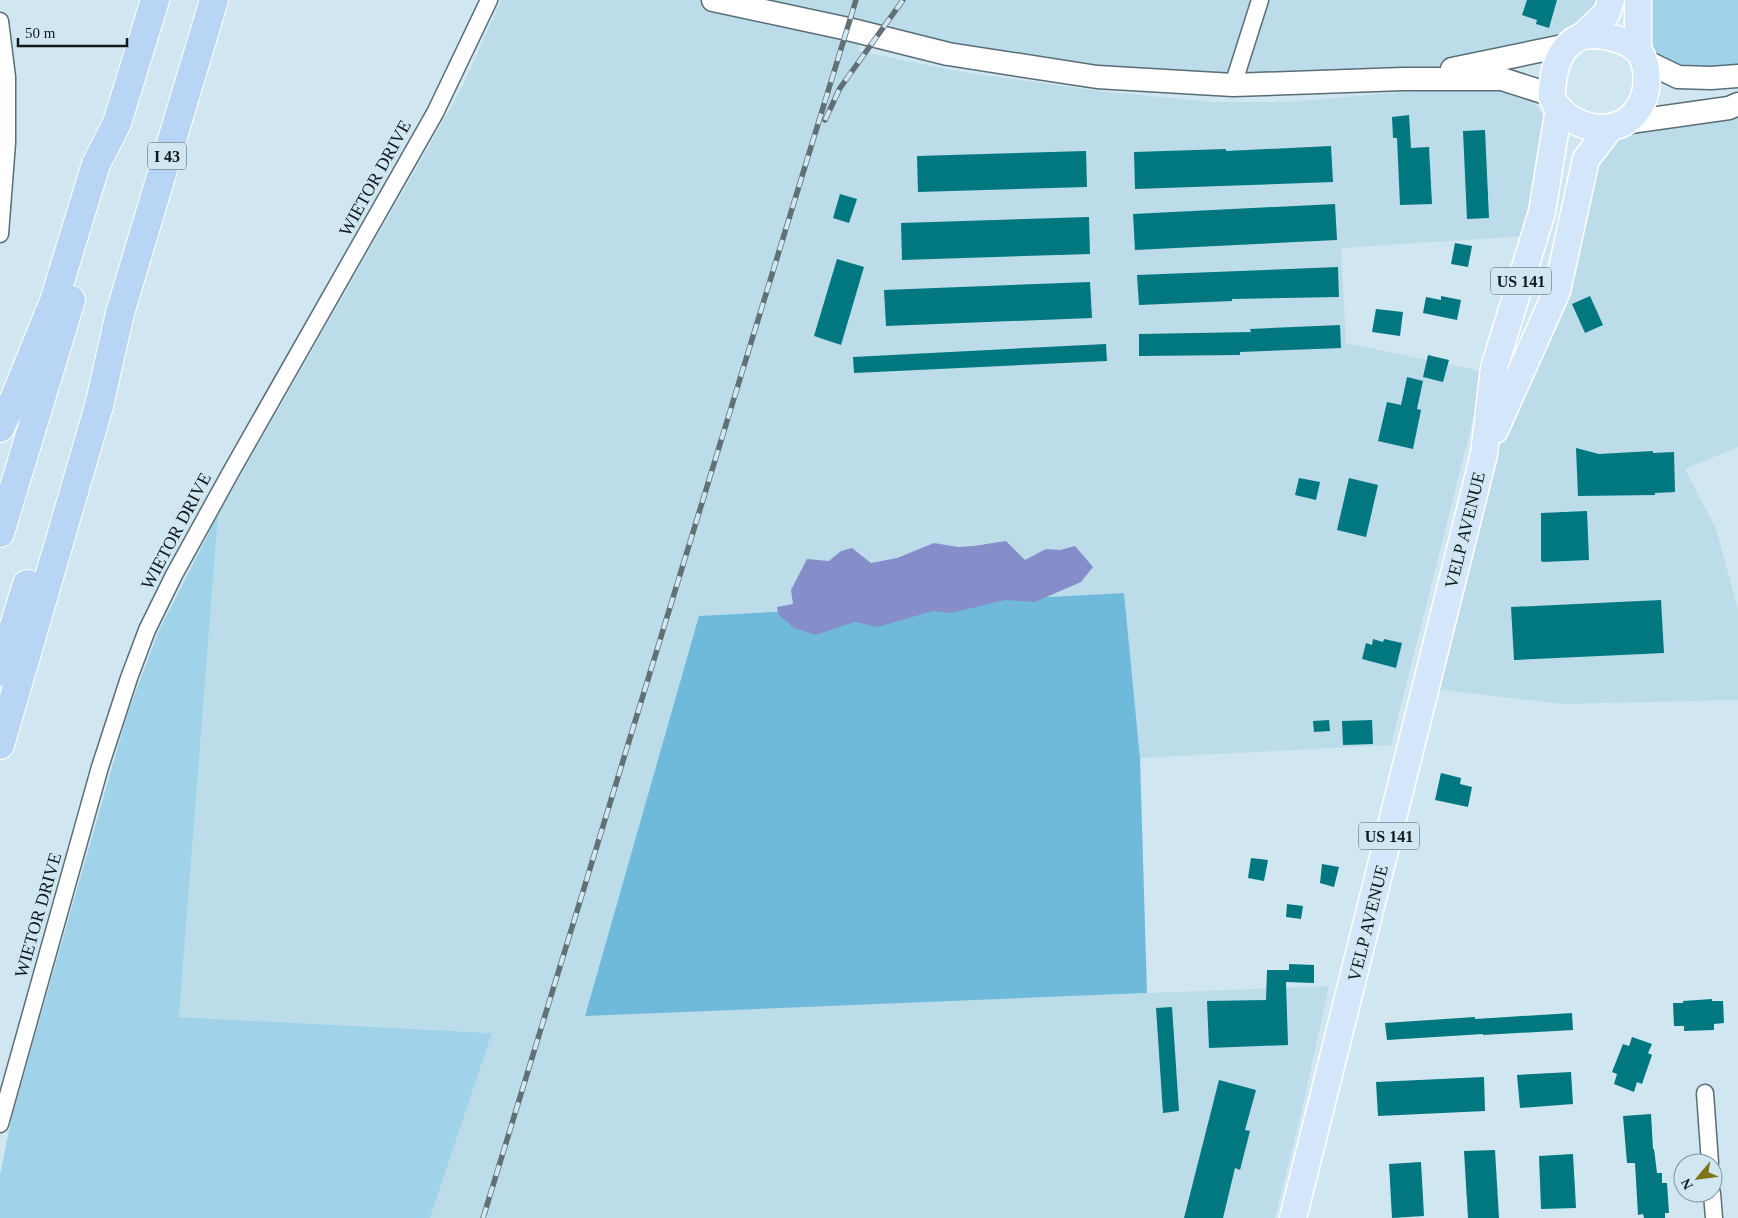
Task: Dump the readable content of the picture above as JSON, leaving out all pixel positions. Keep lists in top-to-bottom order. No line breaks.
{"streets":{"highway":["I 43"],"main road":["US 141","VELP AVENUE"],"street":["WIETOR DRIVE"]},"scale_bar":"50 m","north":"bottom left"}
